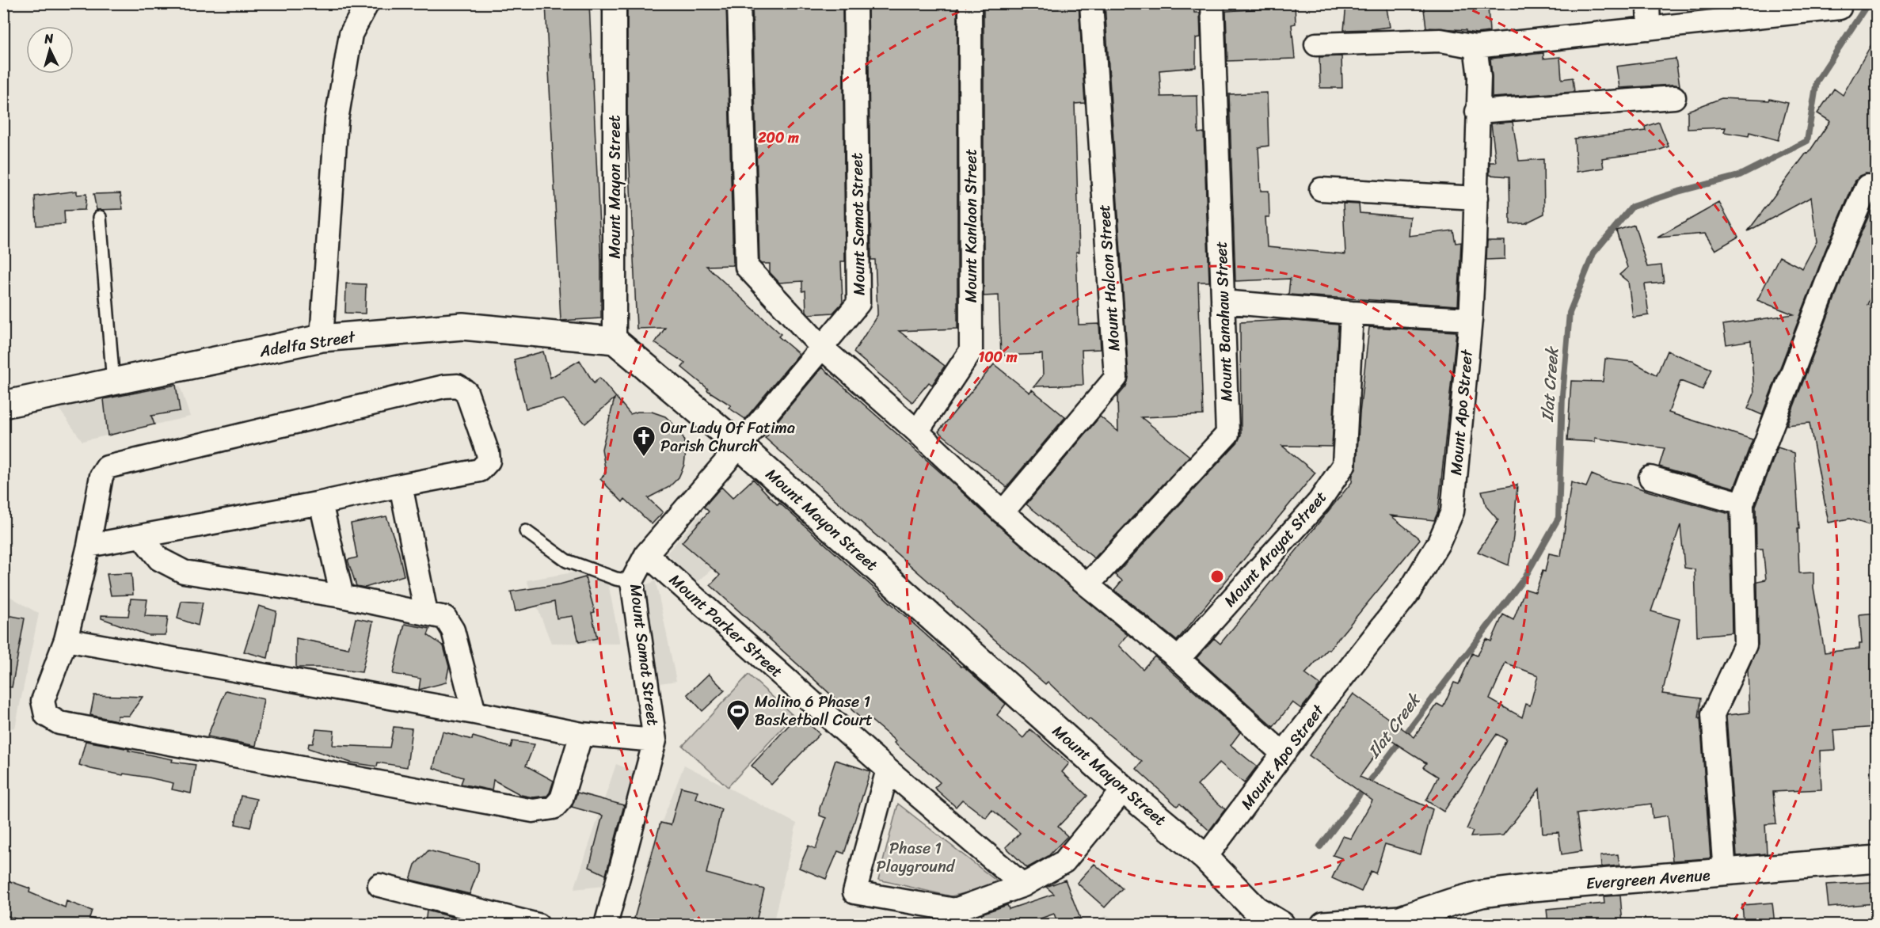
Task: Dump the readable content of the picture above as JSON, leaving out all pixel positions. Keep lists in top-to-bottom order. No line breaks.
{"streets":{"street":["Mount Mayon Street","Mount Samat Street","Mount Kanlaon Street","Mount Halcon Street","Mount Banahaw Street","Adelfa Street","Mount Apo Street","Mount Arayat Street","Mount Parker Street","Evergreen Avenue"]},"crossings":[["Mount Mayon Street","Mount Samat Street"],["Mount Mayon Street","Adelfa Street"],["Mount Mayon Street","Mount Apo Street"],["Mount Samat Street","Mount Parker Street"]],"water":["Ilat Creek"],"parks":["Phase 1 Playground"],"places":{"church":["Our Lady Of Fatima Parish Church"],"sports":["Molino 6 Phase 1 Basketball Court"]},"north":"top","rings":["200 m","100 m"]}
